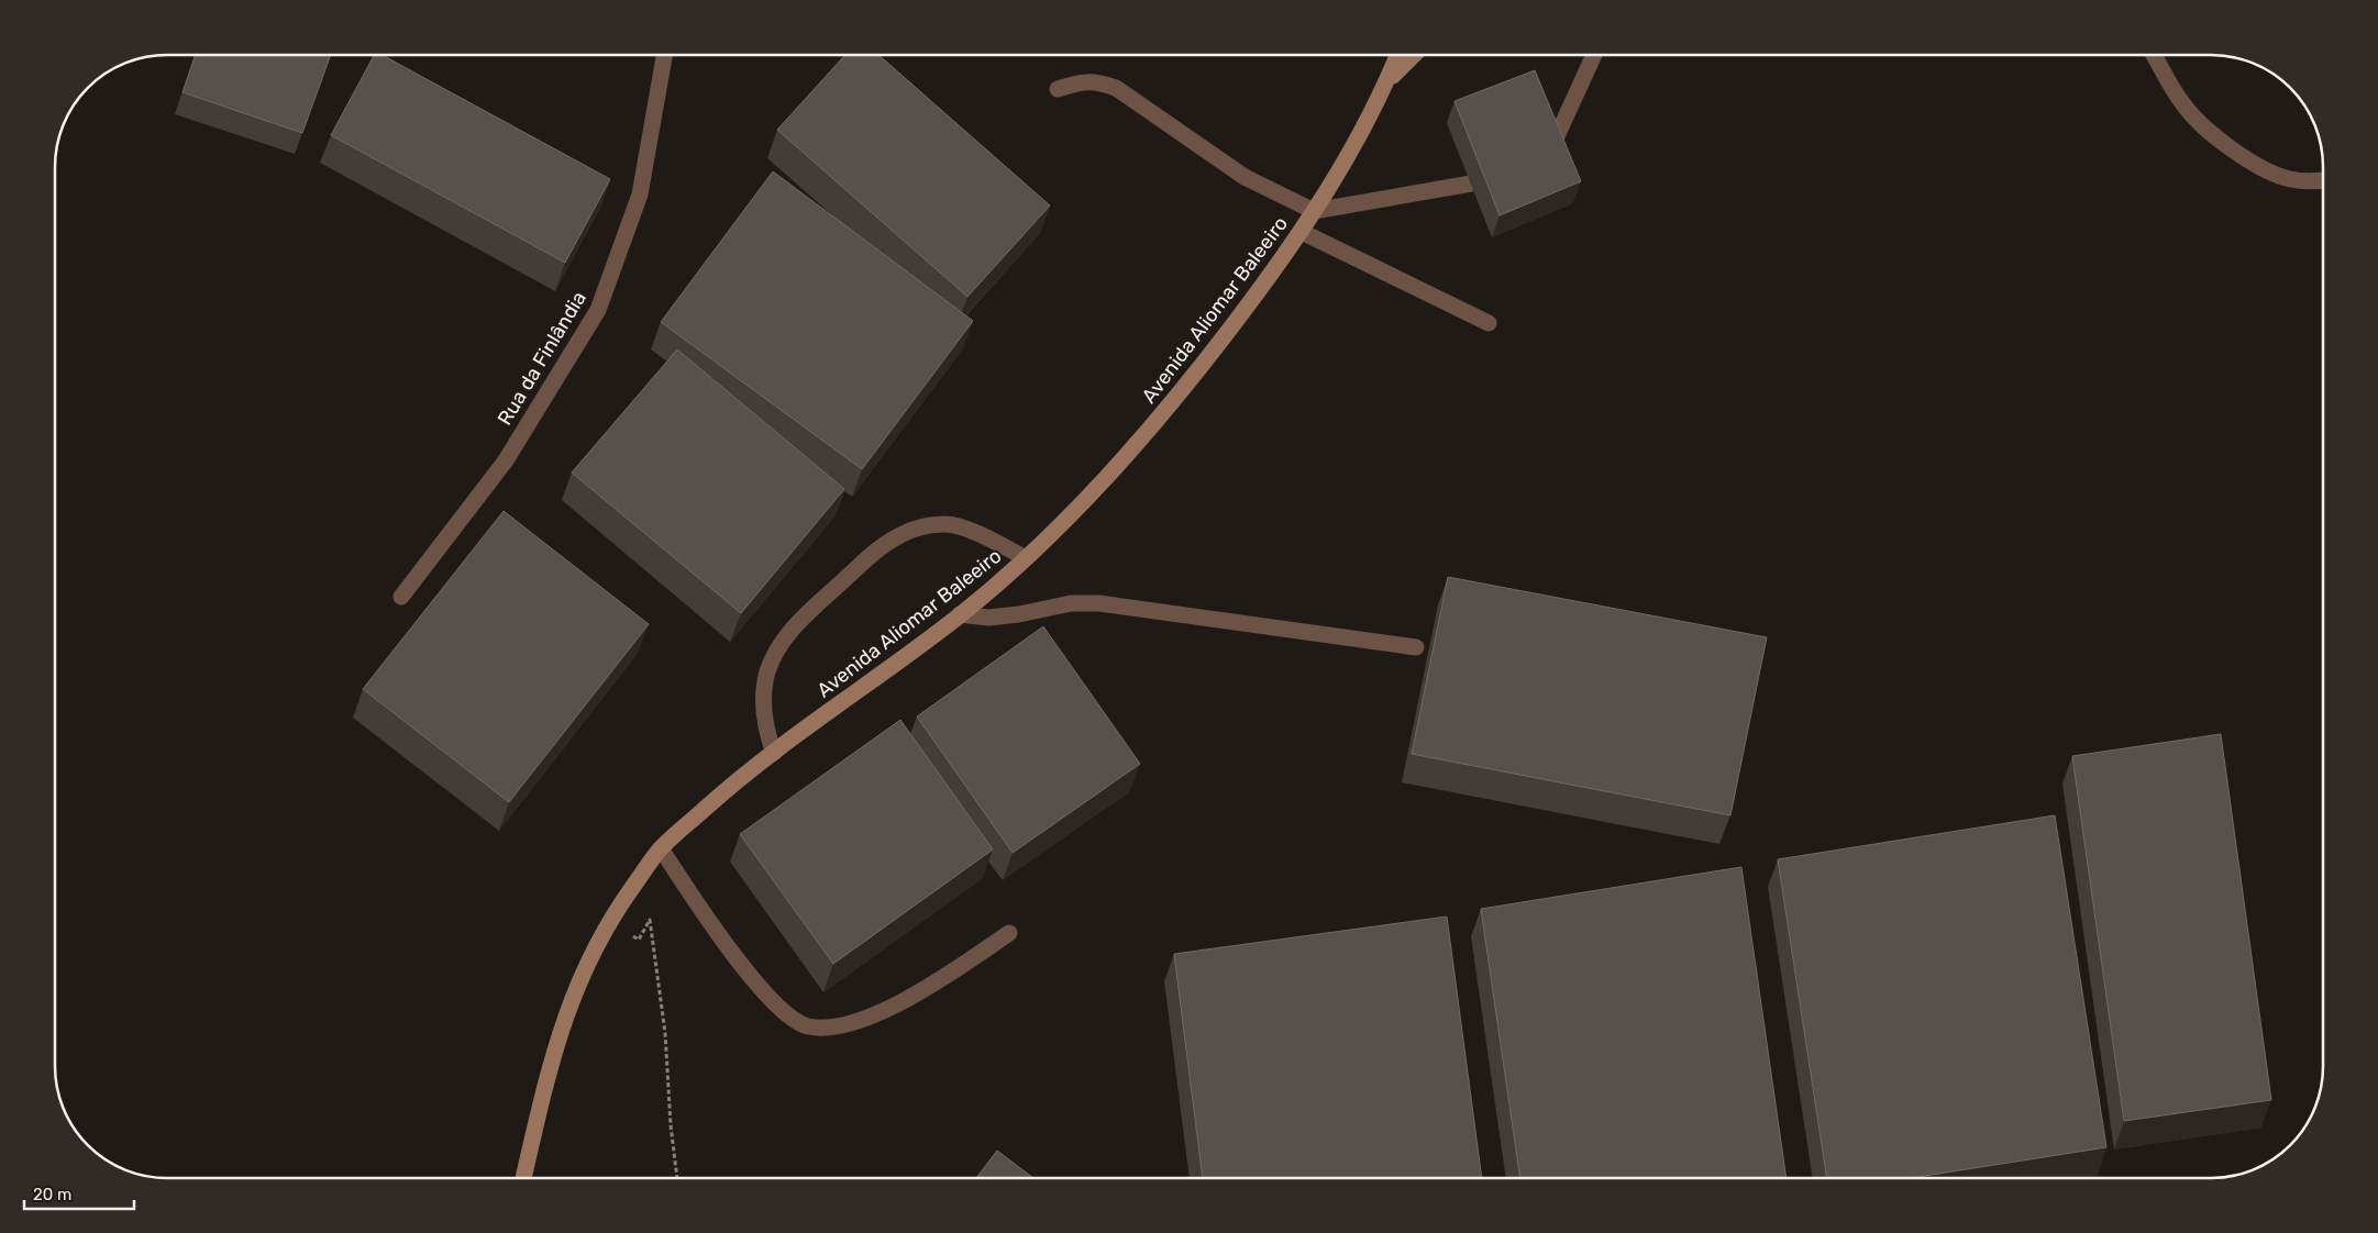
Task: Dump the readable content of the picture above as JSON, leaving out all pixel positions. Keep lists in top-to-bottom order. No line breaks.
{"streets":{"main road":["Avenida Aliomar Baleeiro"],"street":["Rua da Finlândia"]},"scale_bar":"20 m"}
